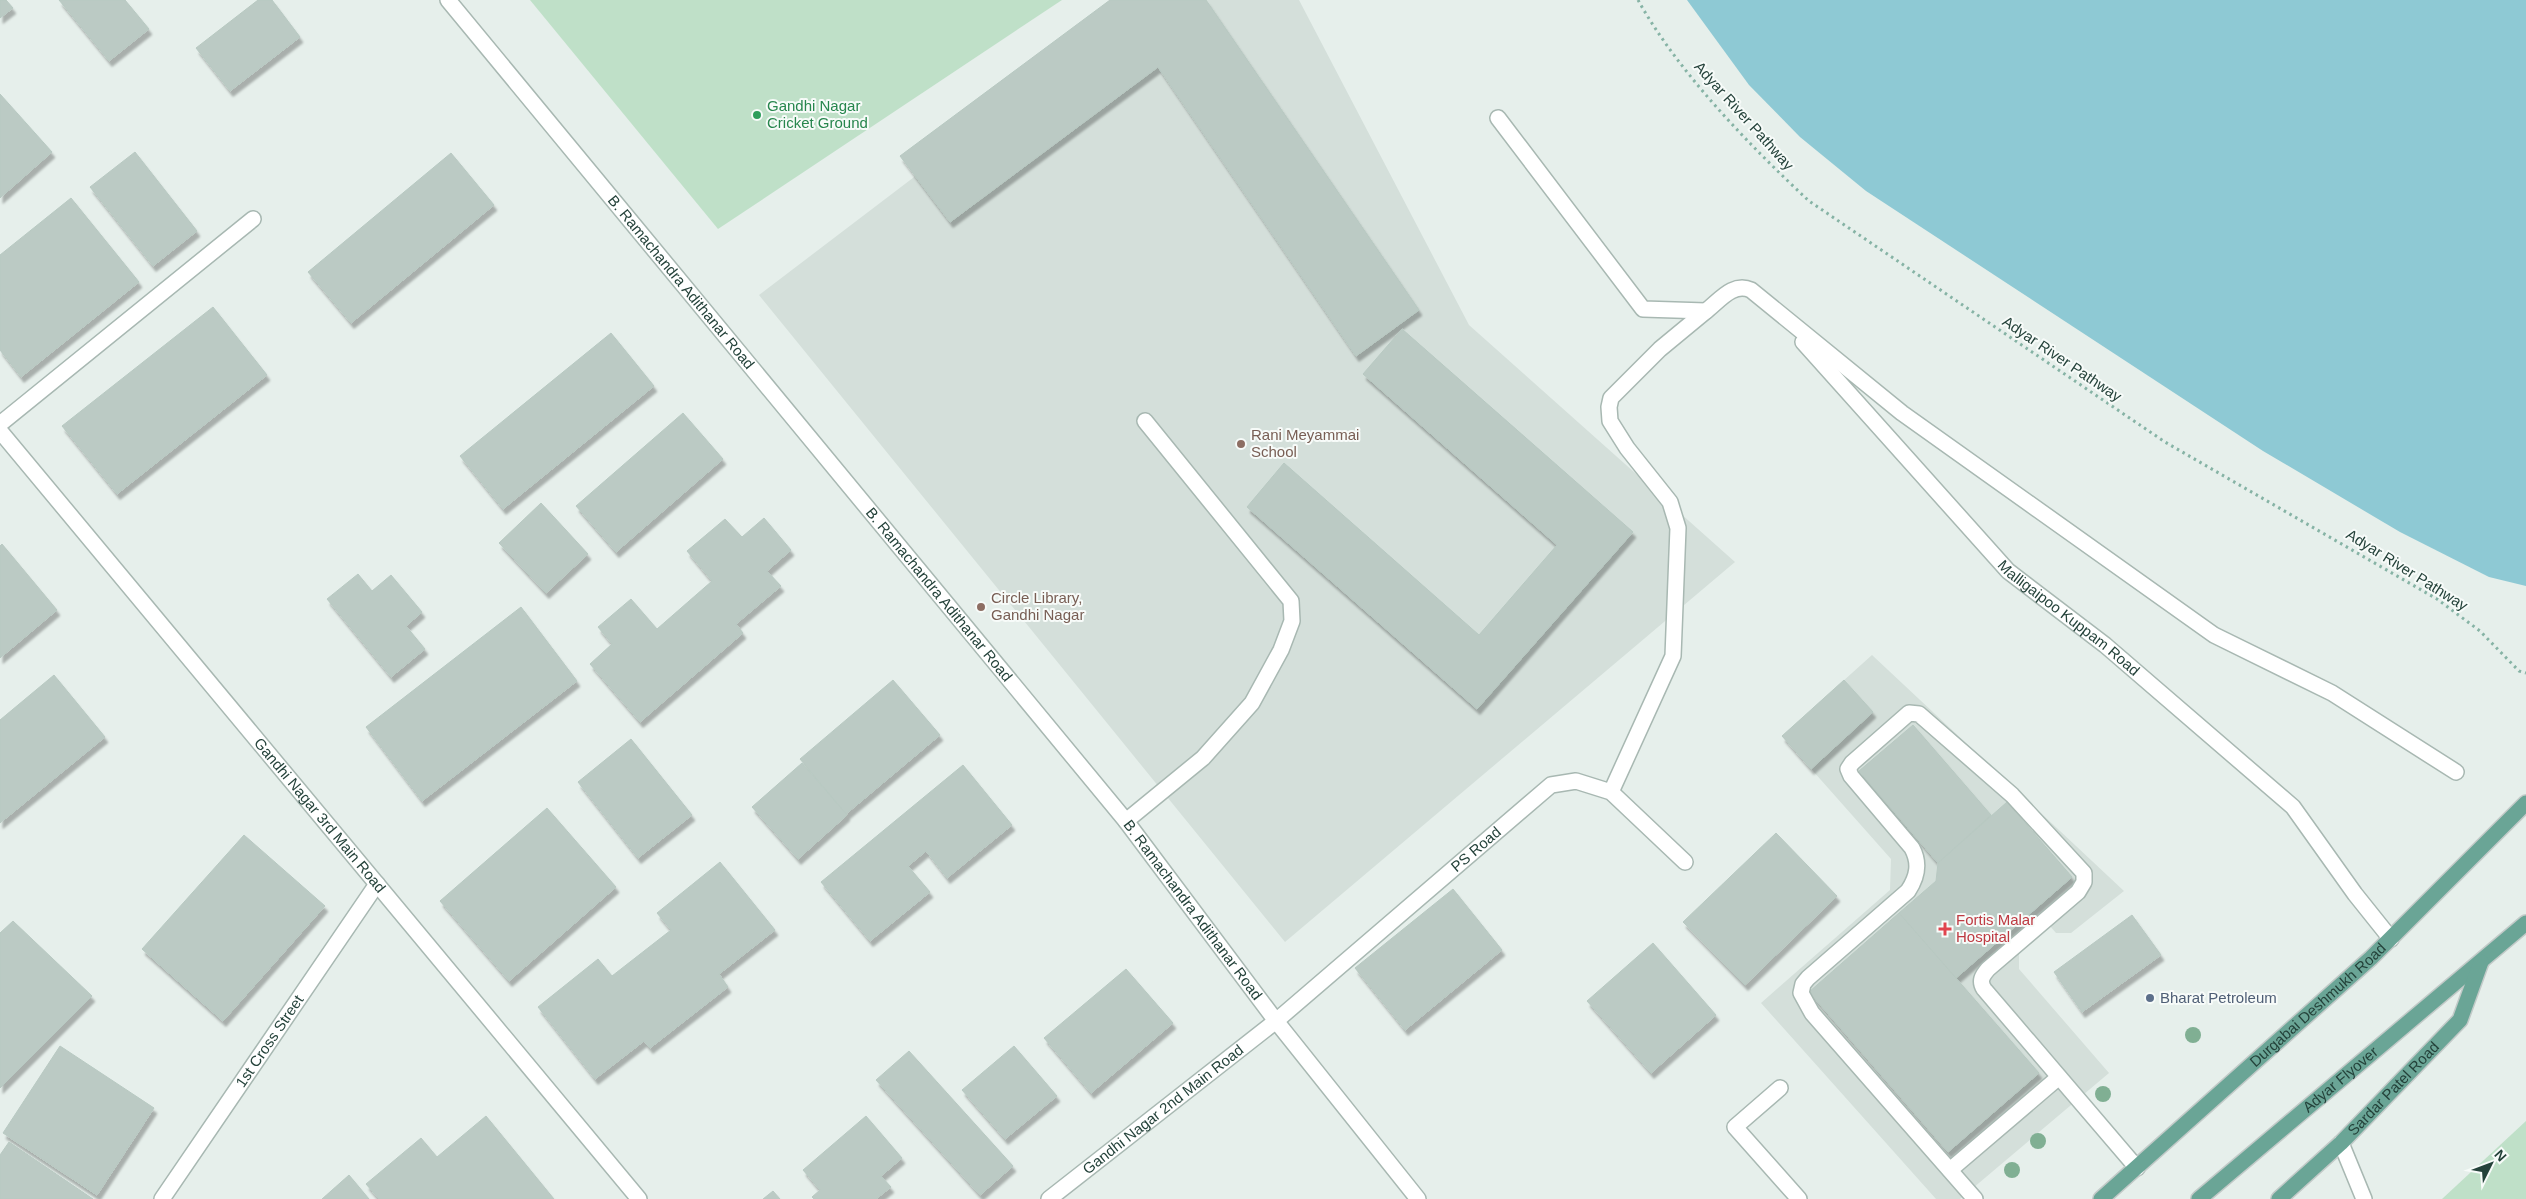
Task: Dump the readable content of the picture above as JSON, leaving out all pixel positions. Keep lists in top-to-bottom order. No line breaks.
{"streets":{"main road":["Durgabai Deshmukh Road","Adyar Flyover","Sardar Patel Road"],"street":["B. Ramachandra Adithanar Road","Malligaipoo Kuppam Road","Gandhi Nagar 3rd Main Road","PS Road","1st Cross Street","Gandhi Nagar 2nd Main Road"],"path":["Adyar River Pathway"]},"crossings":[["B. Ramachandra Adithanar Road","PS Road"],["B. Ramachandra Adithanar Road","Gandhi Nagar 2nd Main Road"],["Malligaipoo Kuppam Road","Durgabai Deshmukh Road"],["Gandhi Nagar 3rd Main Road","1st Cross Street"],["PS Road","Gandhi Nagar 2nd Main Road"],["Adyar Flyover","Sardar Patel Road"]],"places":{"other":["Gandhi Nagar Cricket Ground","Rani Meyammai School","Circle Library, Gandhi Nagar","Bharat Petroleum"],"health":["Fortis Malar Hospital"]},"north":"top right"}
